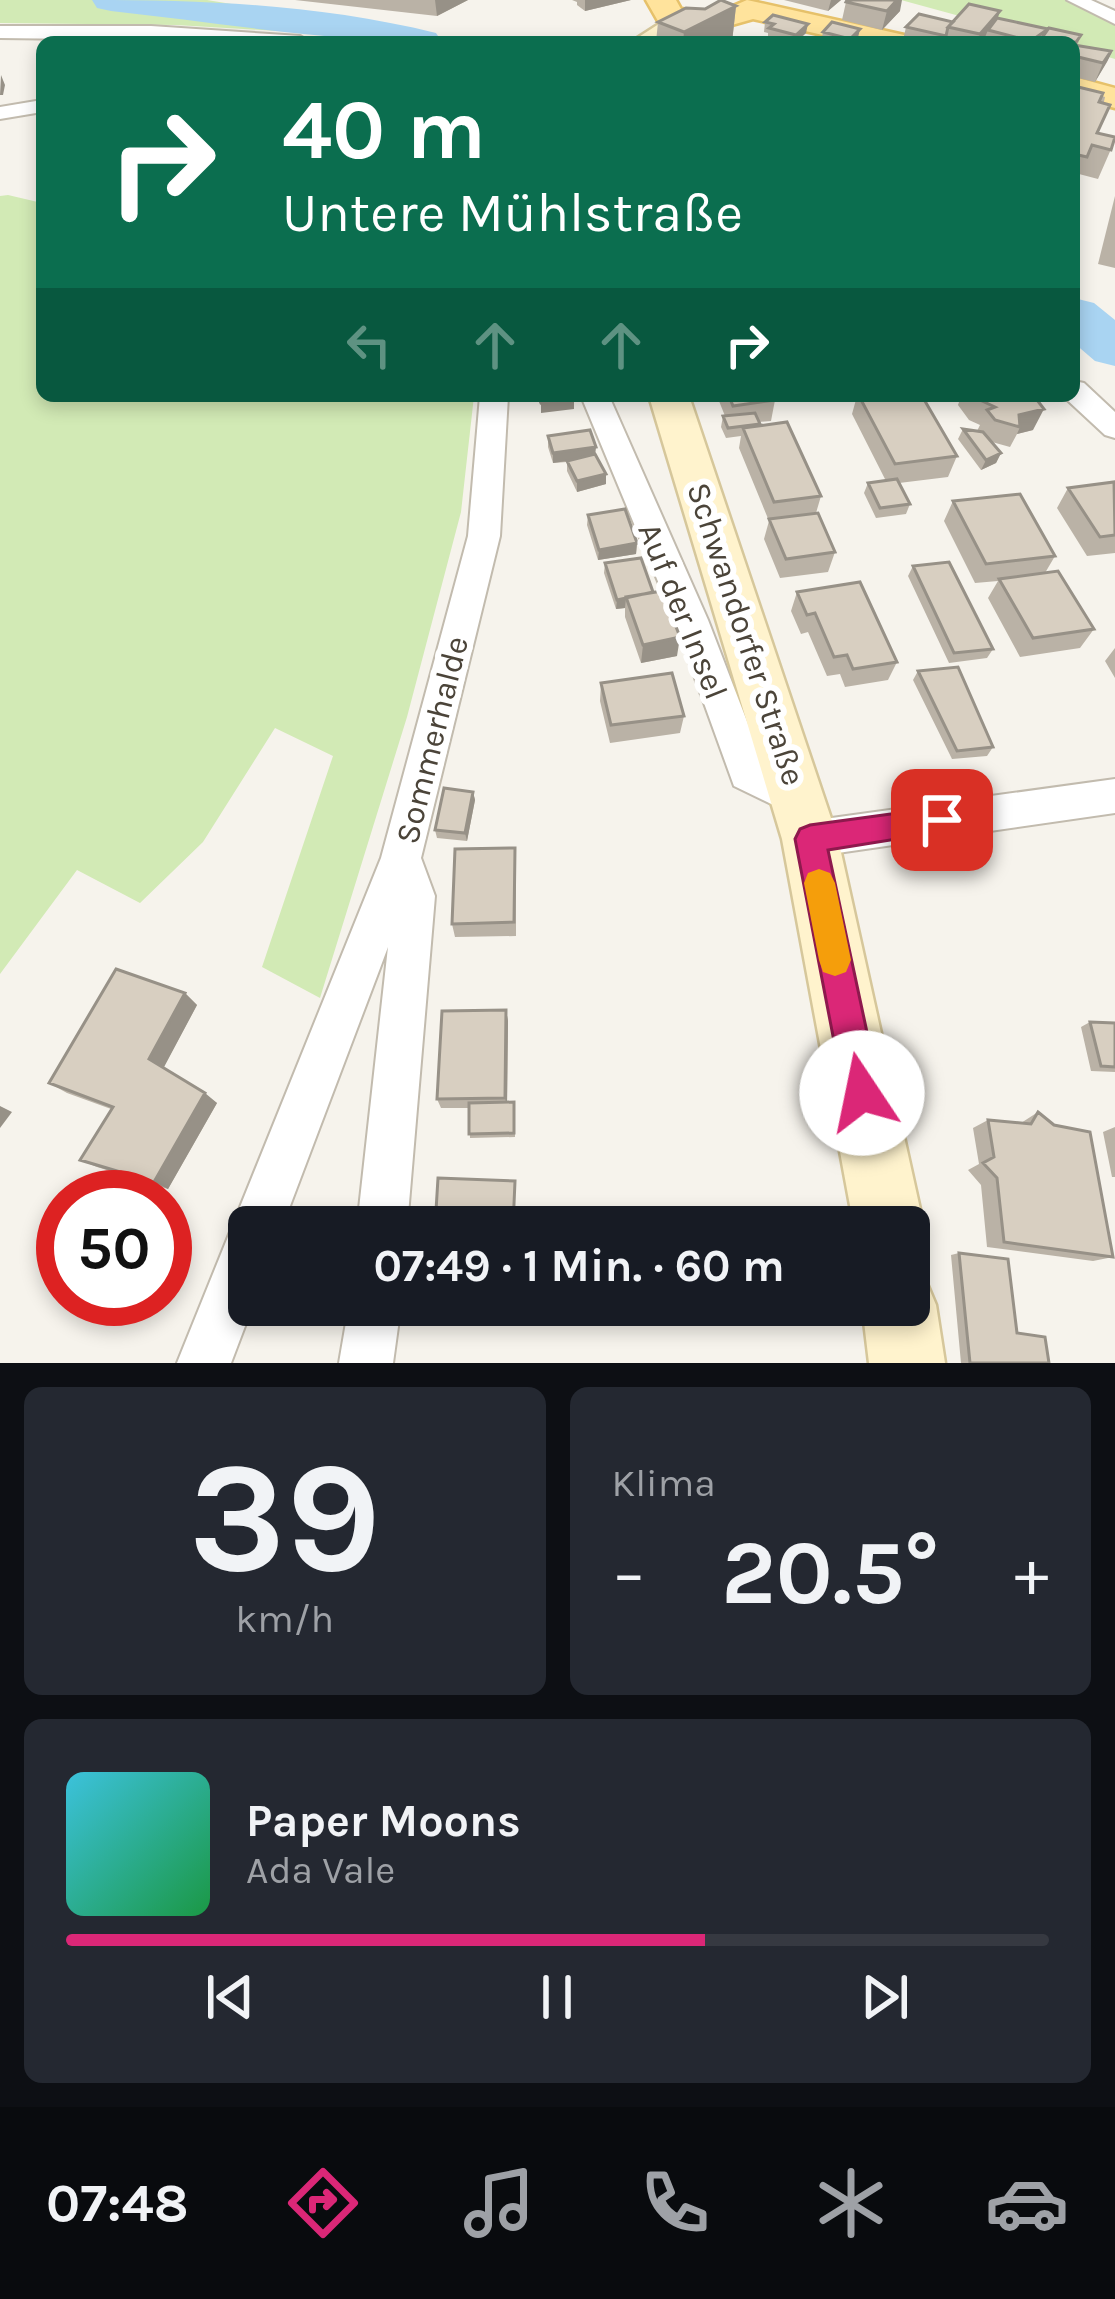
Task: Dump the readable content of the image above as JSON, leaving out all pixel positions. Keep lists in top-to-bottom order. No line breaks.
{"streets":{"main road":["Schwandorfer Straße"],"street":["Auf der Insel","Sommerhalde"]},"crossings":[["Auf der Insel","Schwandorfer Straße"]],"page":{"turn":["40 m","Untere Mühlstraße"],"limit":"50","trip":"07:49 · 1 Min. · 60 m","tile":[["39","km/h"],"Klima"],"heat":["−","20.5°","+"],"song":["Paper Moons","Ada Vale"],"tabs":"07:48"}}
